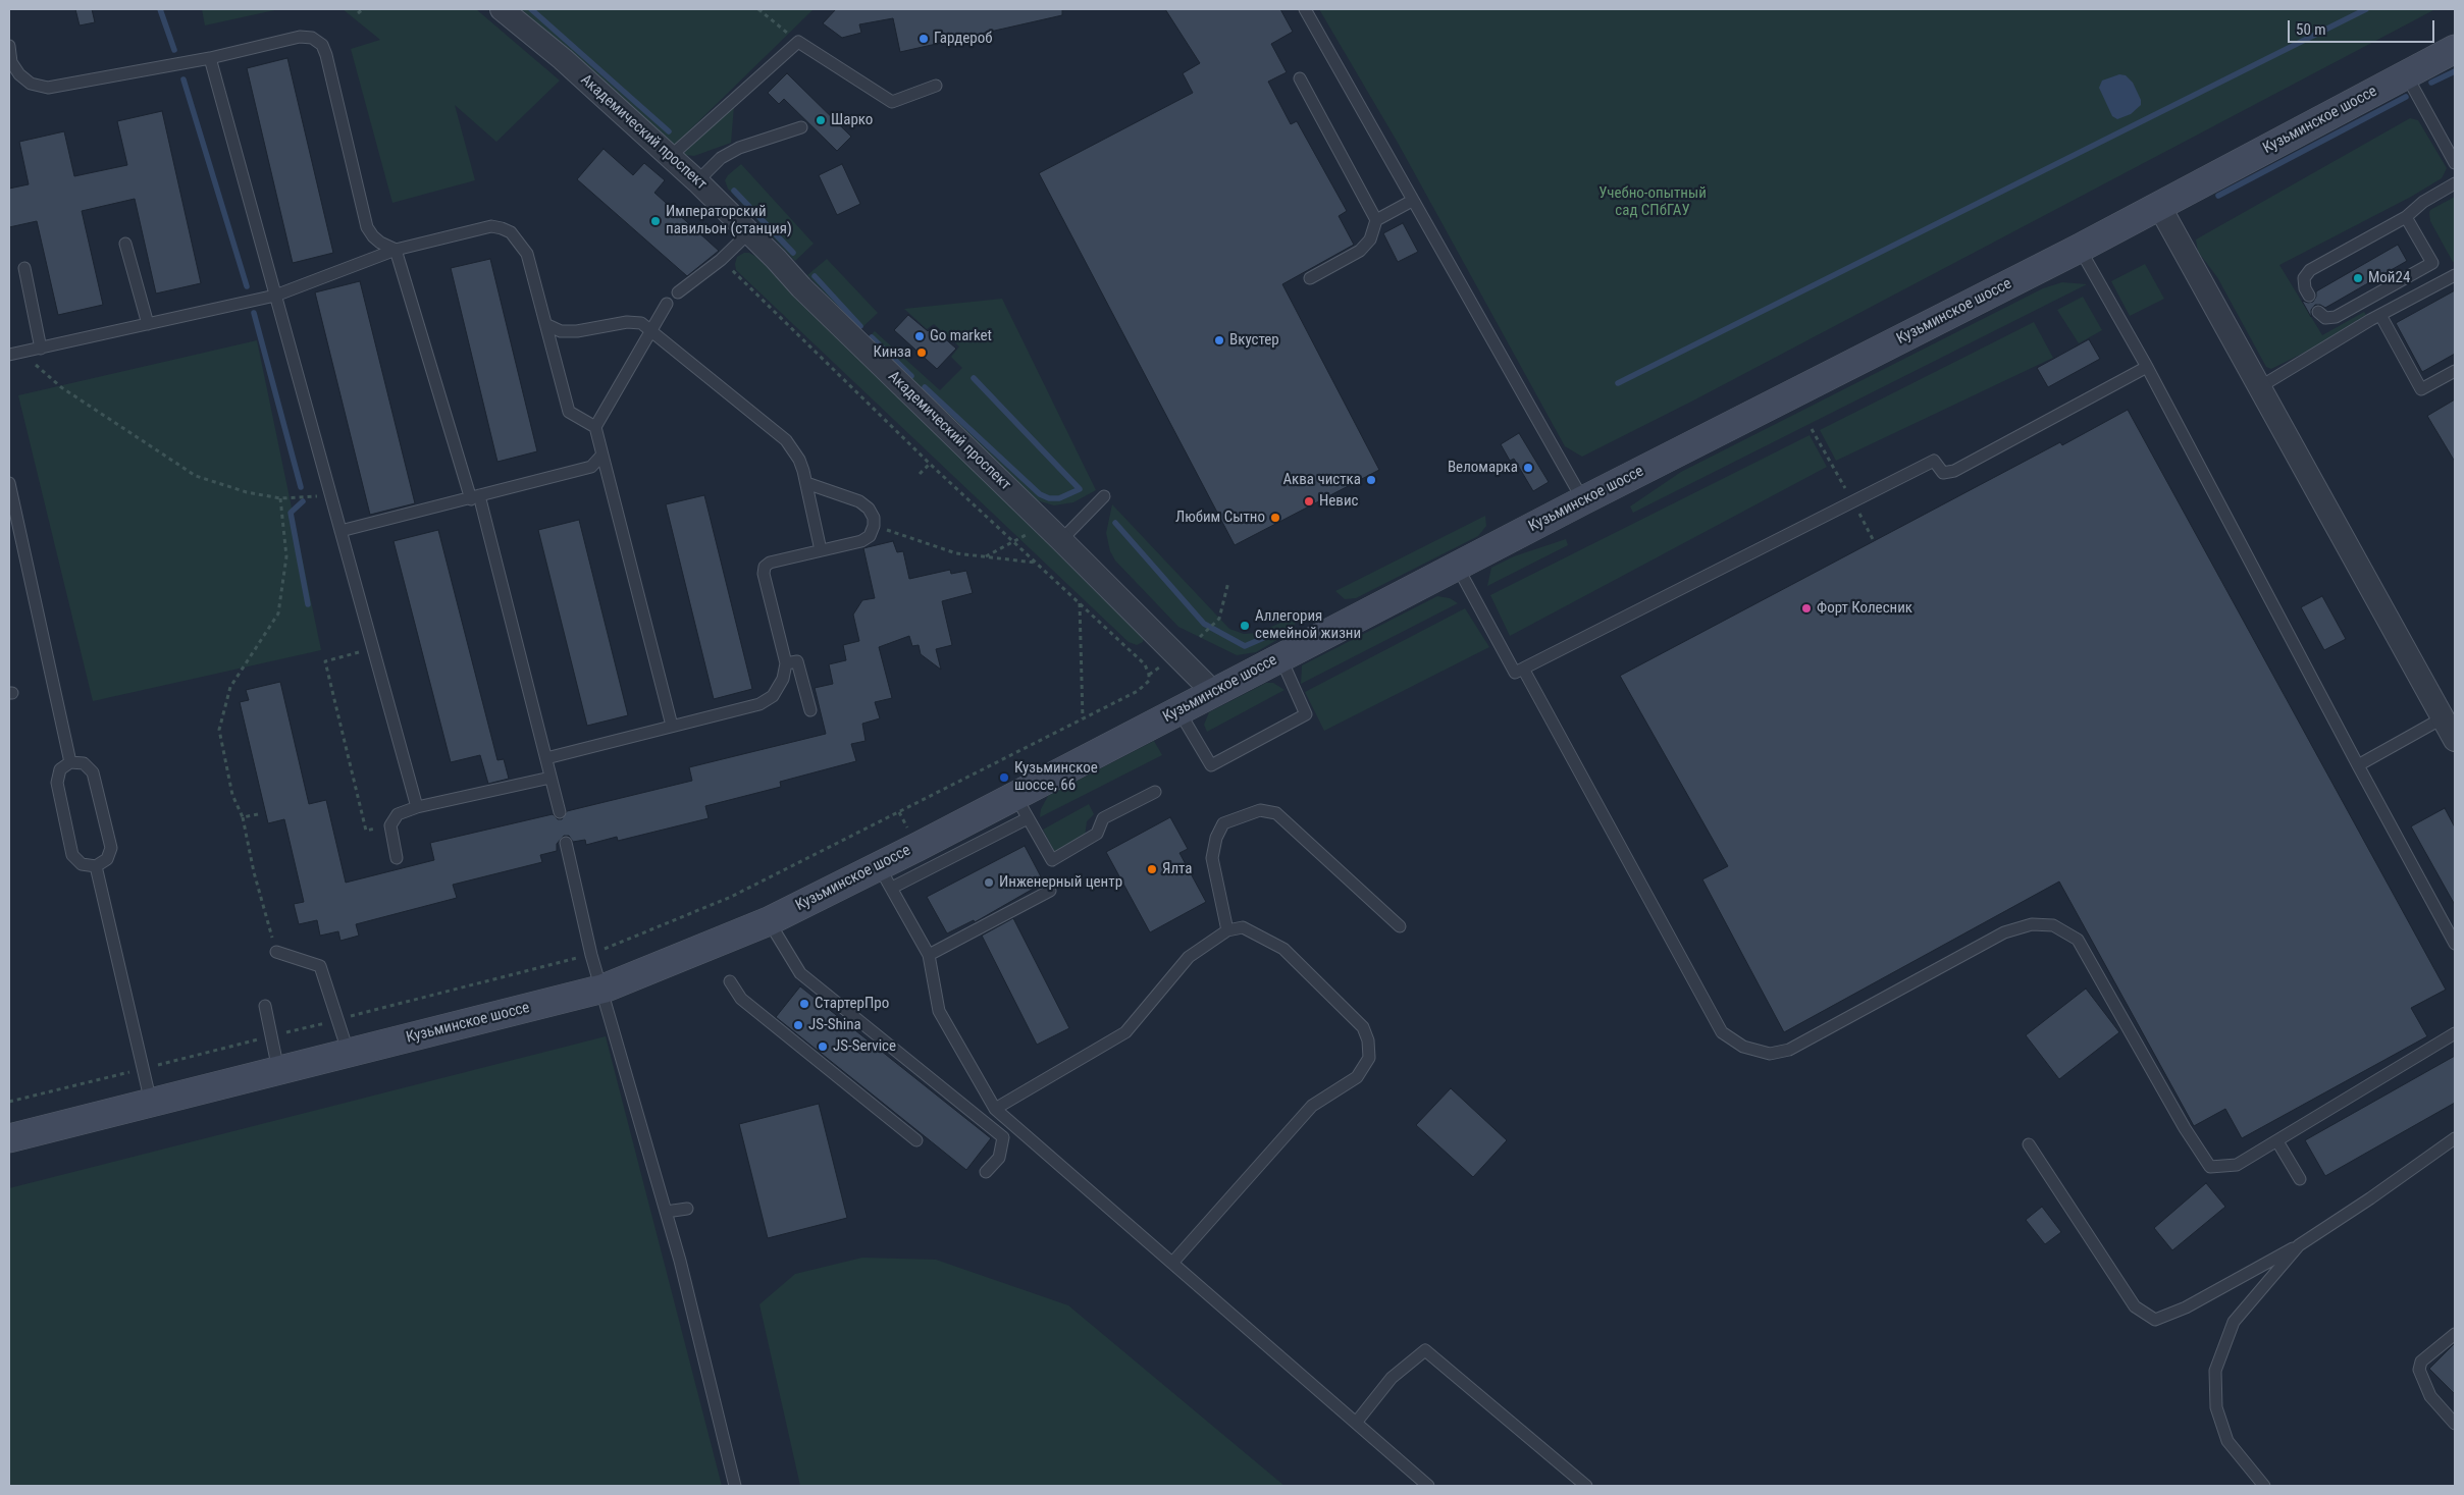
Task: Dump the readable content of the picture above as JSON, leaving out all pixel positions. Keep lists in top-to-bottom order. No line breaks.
{"streets":{"main road":["Кузьминское шоссе"],"street":["Академический проспект"]},"crossings":[["Кузьминское шоссе","Академический проспект"]],"parks":["Учебно-опытный сад СПбГАУ"],"places":["Гардероб","Шарко","Императорский павильон (станция)","Мой24","Go market","Вкустер","Кинза","Веломарка","Аква чистка","Невис","Любим Сытно","Форт Колесник","Аллегория семейной жизни","Кузьминское шоссе, 66","Ялта","Инженерный центр","СтартерПро","JS-Shina","JS-Service"],"scale_bar":"50 m"}
